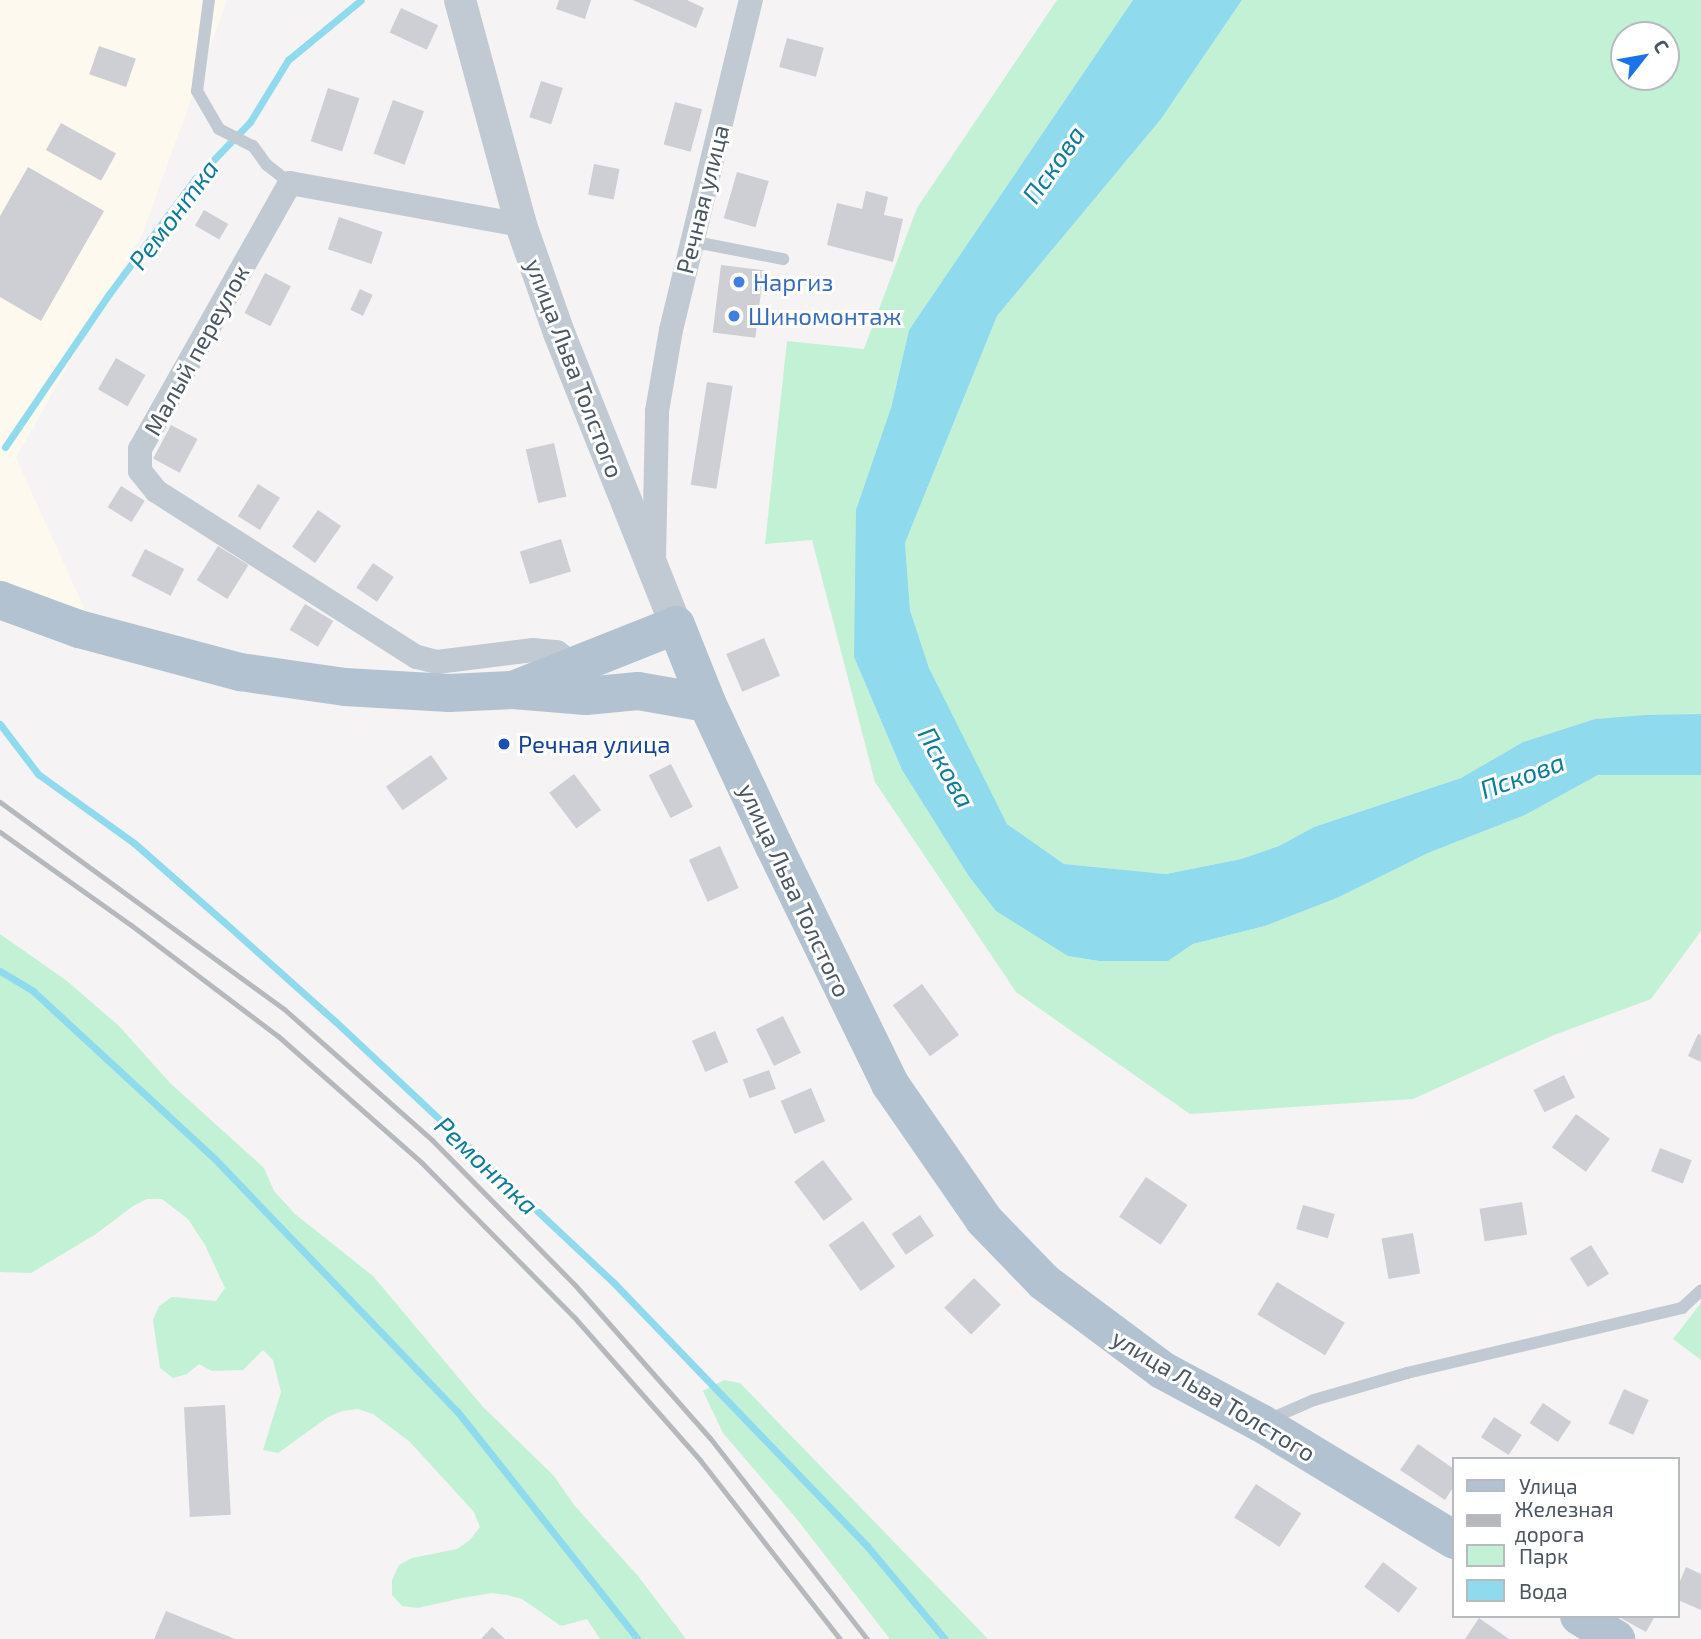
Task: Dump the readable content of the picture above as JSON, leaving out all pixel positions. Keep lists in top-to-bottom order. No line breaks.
{"streets":{"main road":["улица Льва Толстого"],"street":["Речная улица","Малый переулок"]},"crossings":[["Речная улица","улица Льва Толстого"]],"water":["Пскова","Ремонтка"],"places":["Наргиз","Шиномонтаж","Речная улица"],"legend":["Улица","Железная дорога","Парк","Вода"],"north":"top right"}
